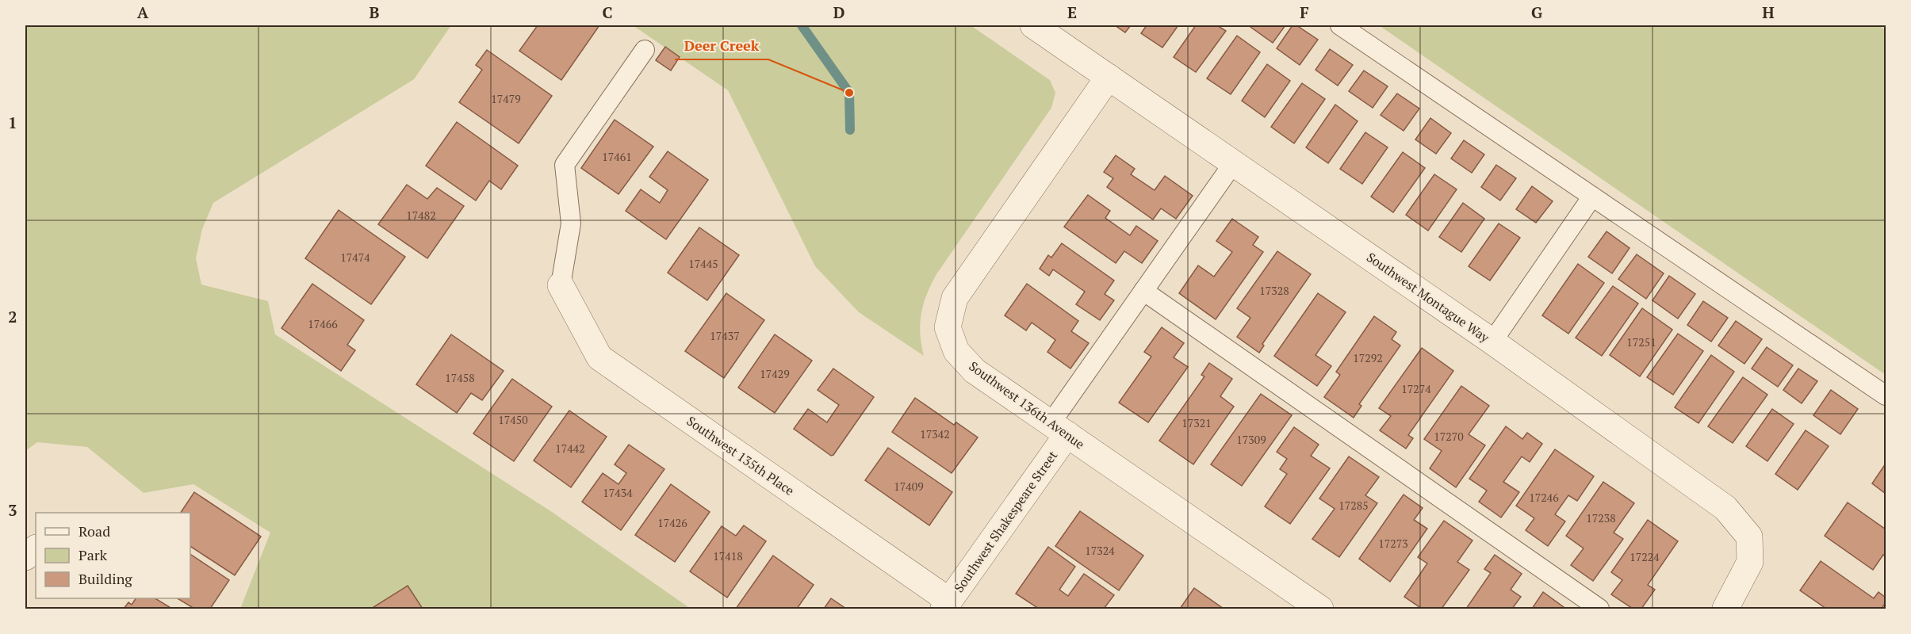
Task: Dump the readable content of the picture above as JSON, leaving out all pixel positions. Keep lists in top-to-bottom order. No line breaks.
{"streets":{"street":["Southwest Montague Way","Southwest 136th Avenue","Southwest 135th Place","Southwest Shakespeare Street"]},"crossings":[["Southwest Montague Way","Southwest 136th Avenue"],["Southwest 136th Avenue","Southwest Shakespeare Street"],["Southwest 135th Place","Southwest Shakespeare Street"]],"places":["Deer Creek"],"house_numbers":["17479","17461","17482","17474","17445","17328","17466","17437","17251","17292","17429","17458","17274","17450","17321","17342","17270","17309","17442","17409","17434","17246","17285","17238","17426","17273","17324","17418","17224"],"legend":["Road","Park","Building"],"grid":{"columns":["A","B","C","D","E","F","G","H"],"rows":["1","2","3"]}}
